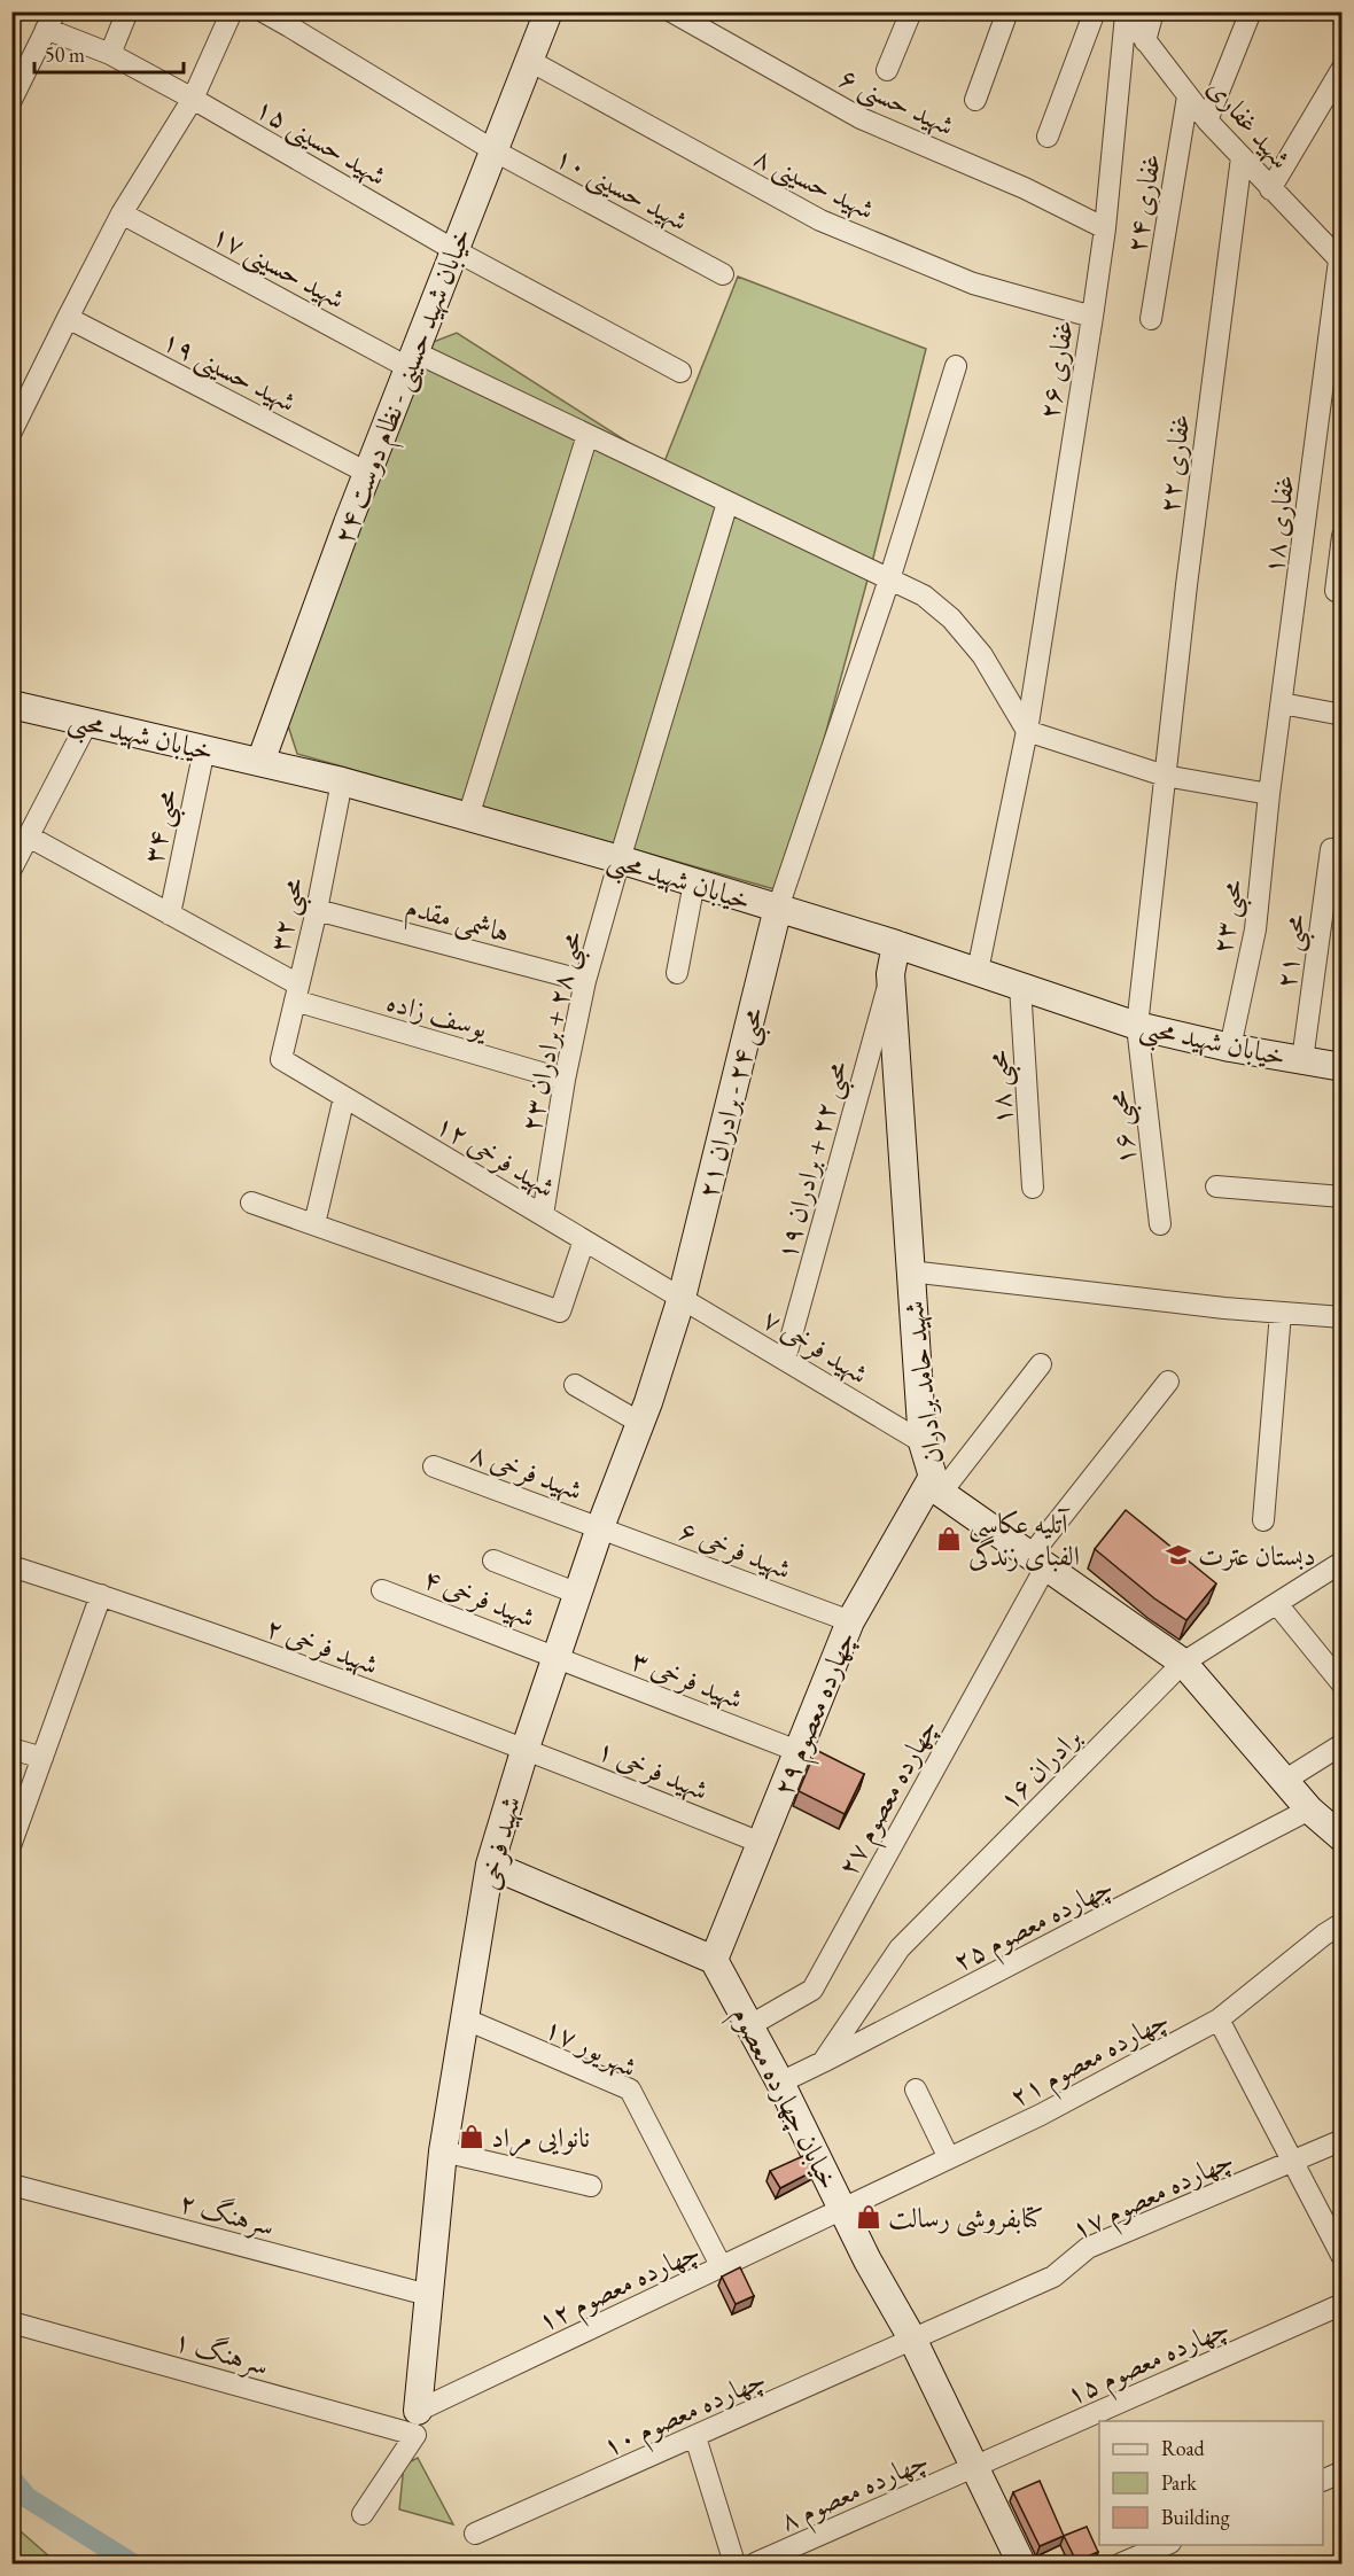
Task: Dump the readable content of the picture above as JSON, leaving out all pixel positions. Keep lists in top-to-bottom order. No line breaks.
{"streets":{"street":["شهید حسنی ۶","شهید غفاری","شهید حسینی ۱۵","شهید حسینی ۸","شهید حسینی ۱۰","غفاری ۲۴","شهید حسینی ۱۷","غفاری ۲۶","شهید حسینی ۱۹","خیابان شهید حسینی - نظام دوست ۲۴","غفاری ۲۲","غفاری ۱۸","خیابان شهید محبی","محبی ۳۴","محبی ۳۲","محبی ۲۳","هاشمی مقدم","محبی ۲۱","یوسف زاده","محبی ۲۸ + برادران ۲۳","محبی ۱۸","محبی ۲۴ - برادران ۲۱","محبی ۱۶","شهید فرخی ۱۲","محبی ۲۲ + برادران ۱۹","شهید فرخی ۷","شهید حامد برادران","شهید فرخی ۸","شهید فرخی ۶","شهید فرخی ۴","شهید فرخی ۲","شهید فرخی ۳","چهارده معصوم ۲۹","برادران ۱۶","شهید فرخی ۱","چهارده معصوم ۲۷","شهید فرخی","چهارده معصوم ۲۵","۱۷ شهریور","چهارده معصوم ۲۱","خیابان چهارده معصوم","چهارده معصوم ۱۷","سرهنگ ۲","چهارده معصوم ۱۲","سرهنگ ۱","چهارده معصوم ۱۵","چهارده معصوم ۱۰","چهارده معصوم ۸"]},"crossings":[["شهید حسنی ۶","غفاری ۲۶"],["شهید غفاری","غفاری ۲۴"],["شهید غفاری","غفاری ۲۶"],["شهید غفاری","غفاری ۲۲"],["شهید غفاری","غفاری ۱۸"],["شهید حسینی ۱۵","خیابان شهید حسینی - نظام دوست ۲۴"],["شهید حسینی ۸","غفاری ۲۶"],["شهید حسینی ۸","خیابان شهید حسینی - نظام دوست ۲۴"],["شهید حسینی ۱۰","خیابان شهید حسینی - نظام دوست ۲۴"],["شهید حسینی ۱۷","غفاری ۲۶"],["شهید حسینی ۱۷","خیابان شهید حسینی - نظام دوست ۲۴"],["شهید حسینی ۱۷","محبی ۲۸ + برادران ۲۳"],["غفاری ۲۶","خیابان شهید محبی"],["شهید حسینی ۱۹","خیابان شهید حسینی - نظام دوست ۲۴"],["خیابان شهید حسینی - نظام دوست ۲۴","خیابان شهید محبی"],["غفاری ۲۲","خیابان شهید محبی"],["غفاری ۲۲","محبی ۱۶"],["غفاری ۱۸","محبی ۲۳"],["خیابان شهید محبی","محبی ۳۴"],["خیابان شهید محبی","محبی ۳۲"],["خیابان شهید محبی","محبی ۲۳"],["خیابان شهید محبی","محبی ۲۱"],["خیابان شهید محبی","محبی ۲۸ + برادران ۲۳"],["خیابان شهید محبی","محبی ۱۸"],["خیابان شهید محبی","محبی ۲۴ - برادران ۲۱"],["خیابان شهید محبی","محبی ۱۶"],["خیابان شهید محبی","شهید حامد برادران"],["محبی ۳۴","یوسف زاده"],["محبی ۳۲","هاشمی مقدم"],["محبی ۳۲","یوسف زاده"],["محبی ۳۲","شهید فرخی ۱۲"],["هاشمی مقدم","محبی ۲۸ + برادران ۲۳"],["یوسف زاده","محبی ۲۸ + برادران ۲۳"],["محبی ۲۸ + برادران ۲۳","شهید فرخی ۱۲"],["محبی ۲۴ - برادران ۲۱","شهید فرخی ۱۲"],["محبی ۲۴ - برادران ۲۱","شهید فرخی ۷"],["محبی ۲۴ - برادران ۲۱","شهید فرخی"],["شهید فرخی ۱۲","شهید فرخی ۷"],["شهید فرخی ۱۲","شهید فرخی"],["محبی ۲۲ + برادران ۱۹","شهید فرخی ۷"],["محبی ۲۲ + برادران ۱۹","شهید حامد برادران"],["شهید فرخی ۷","شهید حامد برادران"],["شهید فرخی ۷","شهید فرخی"],["شهید حامد برادران","چهارده معصوم ۲۹"],["شهید حامد برادران","برادران ۱۶"],["شهید حامد برادران","چهارده معصوم ۲۷"],["شهید حامد برادران","چهارده معصوم ۲۵"],["شهید فرخی ۸","شهید فرخی ۶"],["شهید فرخی ۸","شهید فرخی"],["شهید فرخی ۶","چهارده معصوم ۲۹"],["شهید فرخی ۶","شهید فرخی"],["شهید فرخی ۴","شهید فرخی ۳"],["شهید فرخی ۴","شهید فرخی"],["شهید فرخی ۲","شهید فرخی ۱"],["شهید فرخی ۲","شهید فرخی"],["شهید فرخی ۳","چهارده معصوم ۲۹"],["شهید فرخی ۳","شهید فرخی"],["چهارده معصوم ۲۹","شهید فرخی ۱"],["چهارده معصوم ۲۹","خیابان چهارده معصوم"],["برادران ۱۶","چهارده معصوم ۲۵"],["شهید فرخی ۱","شهید فرخی"],["چهارده معصوم ۲۷","خیابان چهارده معصوم"],["شهید فرخی","۱۷ شهریور"],["شهید فرخی","سرهنگ ۲"],["شهید فرخی","چهارده معصوم ۱۲"],["شهید فرخی","سرهنگ ۱"],["چهارده معصوم ۲۵","خیابان چهارده معصوم"],["۱۷ شهریور","چهارده معصوم ۱۲"],["چهارده معصوم ۲۱","خیابان چهارده معصوم"],["چهارده معصوم ۲۱","چهارده معصوم ۱۲"],["خیابان چهارده معصوم","چهارده معصوم ۱۷"],["خیابان چهارده معصوم","چهارده معصوم ۱۲"],["خیابان چهارده معصوم","چهارده معصوم ۱۵"],["خیابان چهارده معصوم","چهارده معصوم ۱۰"],["خیابان چهارده معصوم","چهارده معصوم ۸"],["چهارده معصوم ۱۷","چهارده معصوم ۱۰"],["چهارده معصوم ۱۲","سرهنگ ۱"],["چهارده معصوم ۱۵","چهارده معصوم ۸"]],"places":{"shop":["آتلیه عکاسی الفبای زندگی","نانوایی مراد","کتابفروشی رسالت"],"school or university":["دبستان عترت"]},"legend":["Road","Park","Building"],"scale_bar":"50 m"}
